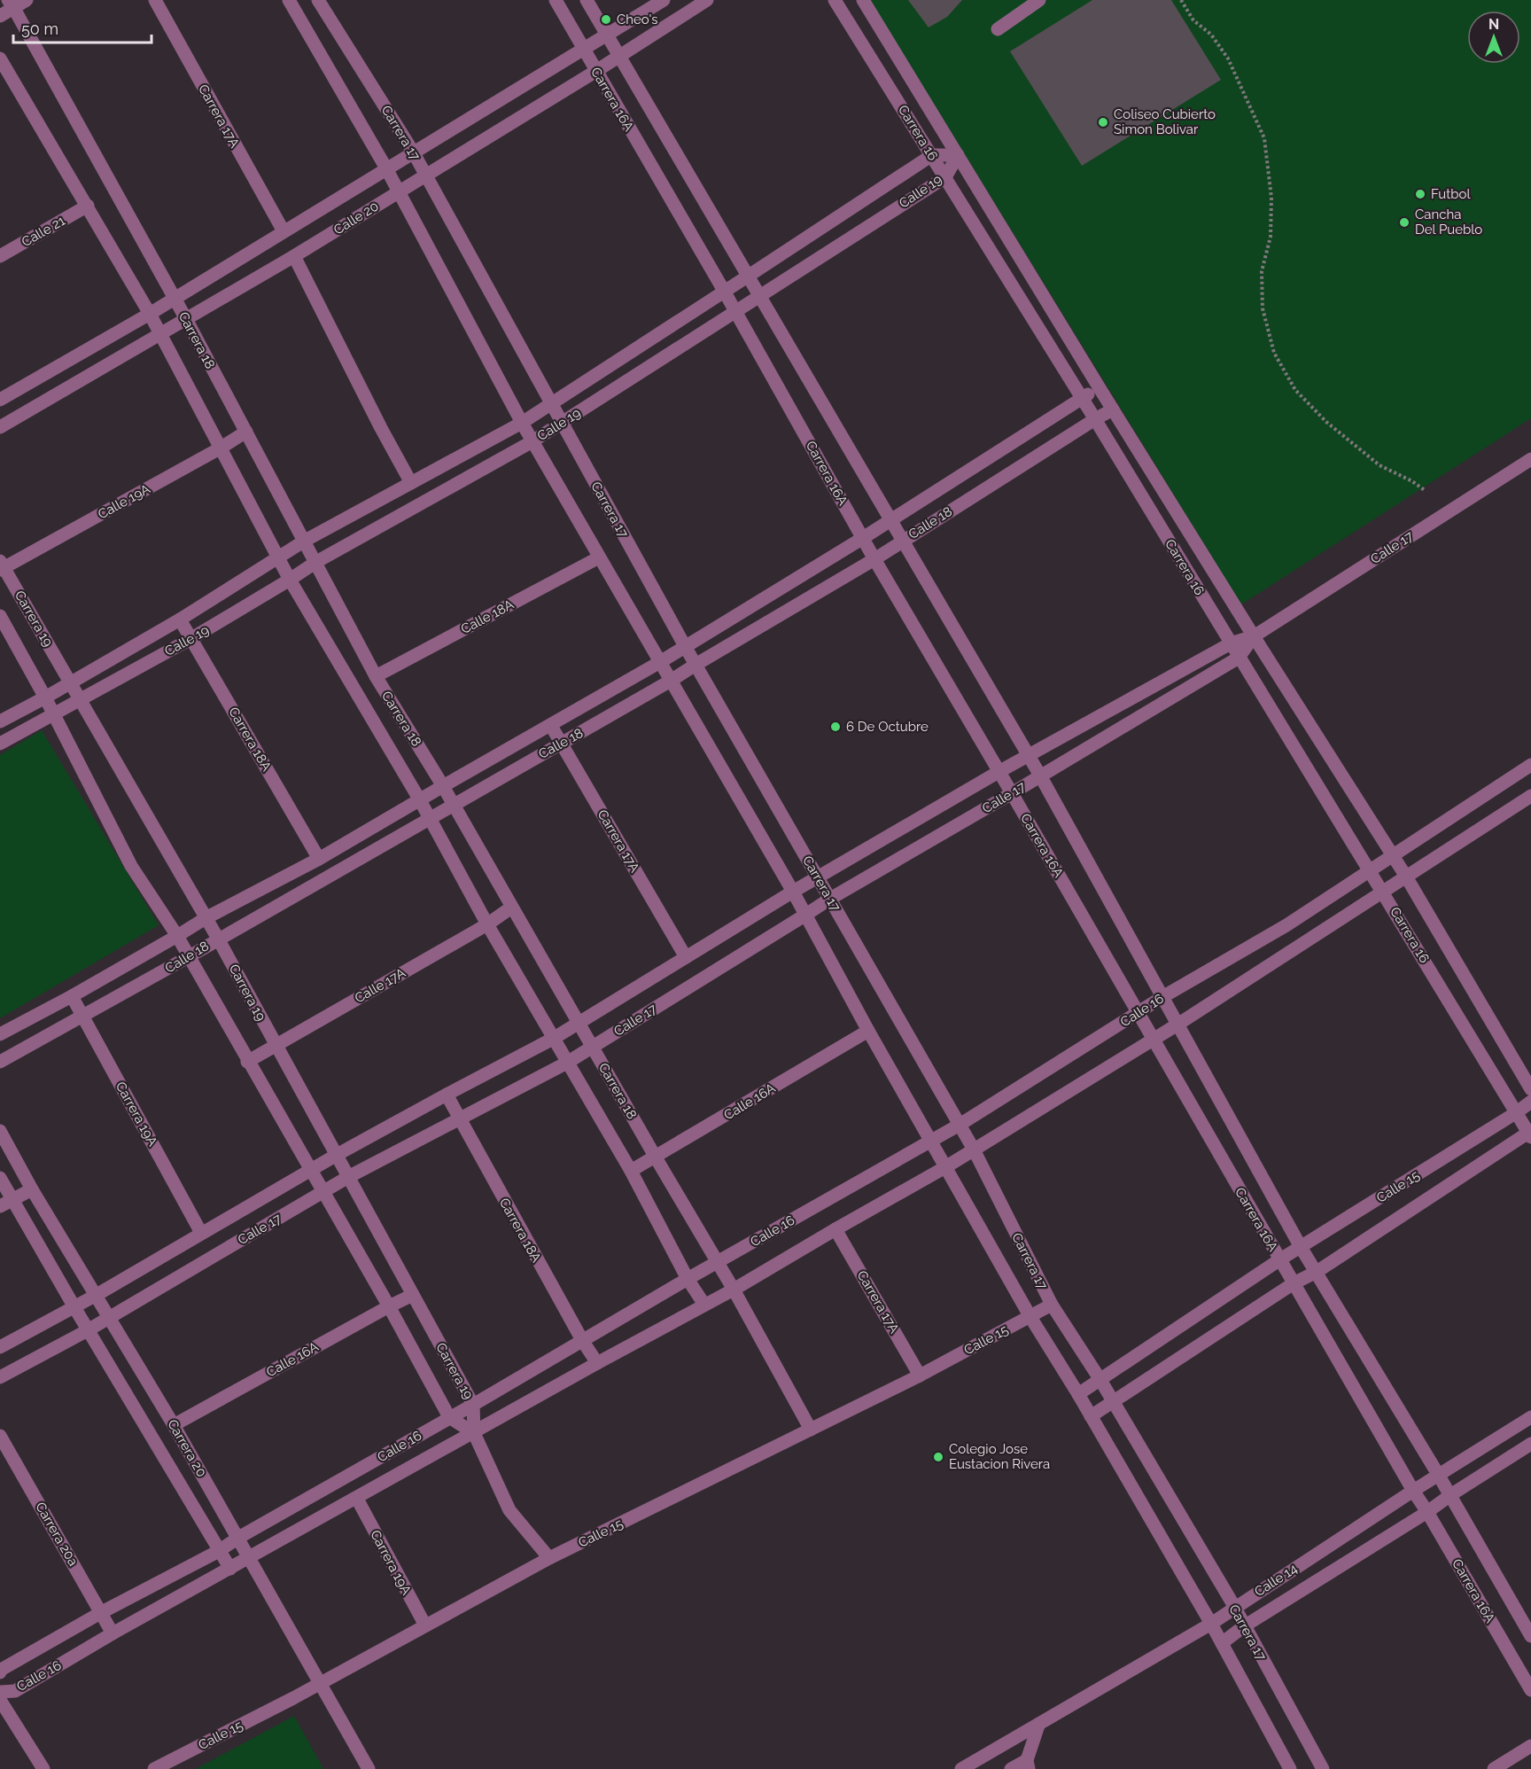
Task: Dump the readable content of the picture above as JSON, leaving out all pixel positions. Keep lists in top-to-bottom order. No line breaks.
{"streets":{"street":["Carrera 16A","Carrera 17A","Carrera 17","Carrera 16","Calle 19","Calle 20","Calle 21","Carrera 18","Calle 19A","Calle 18","Calle 17","Calle 18A","Carrera 19","Carrera 18A","Calle 17A","Calle 16","Calle 16A","Carrera 19A","Calle 15","Carrera 20","Carrera 20a","Calle 14"]},"crossings":[["Carrera 16A","Calle 19"],["Carrera 16A","Calle 20"],["Carrera 16A","Calle 18"],["Carrera 16A","Calle 17"],["Carrera 16A","Calle 16"],["Carrera 16A","Calle 15"],["Carrera 16A","Calle 14"],["Carrera 17A","Calle 20"],["Carrera 17A","Calle 18"],["Carrera 17A","Calle 17"],["Carrera 17A","Calle 16"],["Carrera 17A","Calle 15"],["Carrera 17","Calle 19"],["Carrera 17","Calle 20"],["Carrera 17","Calle 18"],["Carrera 17","Calle 17"],["Carrera 17","Calle 18A"],["Carrera 17","Calle 16"],["Carrera 17","Calle 16A"],["Carrera 17","Calle 15"],["Carrera 17","Calle 14"],["Carrera 16","Calle 19"],["Carrera 16","Calle 18"],["Carrera 16","Calle 17"],["Carrera 16","Calle 16"],["Carrera 16","Calle 15"],["Calle 19","Carrera 18"],["Calle 19","Carrera 19"],["Calle 19","Carrera 18A"],["Calle 20","Carrera 18"],["Calle 21","Carrera 18"],["Carrera 18","Calle 19A"],["Carrera 18","Calle 18"],["Carrera 18","Calle 17"],["Carrera 18","Calle 18A"],["Carrera 18","Calle 17A"],["Carrera 18","Calle 16"],["Carrera 18","Calle 16A"],["Carrera 18","Calle 15"],["Calle 19A","Carrera 19"],["Calle 18","Carrera 19"],["Calle 18","Carrera 18A"],["Calle 18","Carrera 19A"],["Calle 17","Carrera 19"],["Calle 17","Carrera 18A"],["Calle 17","Carrera 19A"],["Calle 17","Carrera 20"],["Carrera 19","Calle 17A"],["Carrera 19","Calle 16"],["Carrera 19","Calle 16A"],["Carrera 19","Calle 15"],["Carrera 18A","Calle 16"],["Calle 16","Carrera 19A"],["Calle 16","Carrera 20"],["Calle 16","Carrera 20a"],["Calle 16A","Carrera 20"],["Carrera 19A","Calle 15"],["Calle 15","Carrera 20"]],"places":["Cheo's","Coliseo Cubierto Simon Bolivar","Futbol","Cancha Del Pueblo","6 De Octubre","Colegio Jose Eustacion Rivera"],"scale_bar":"50 m","north":"top"}
